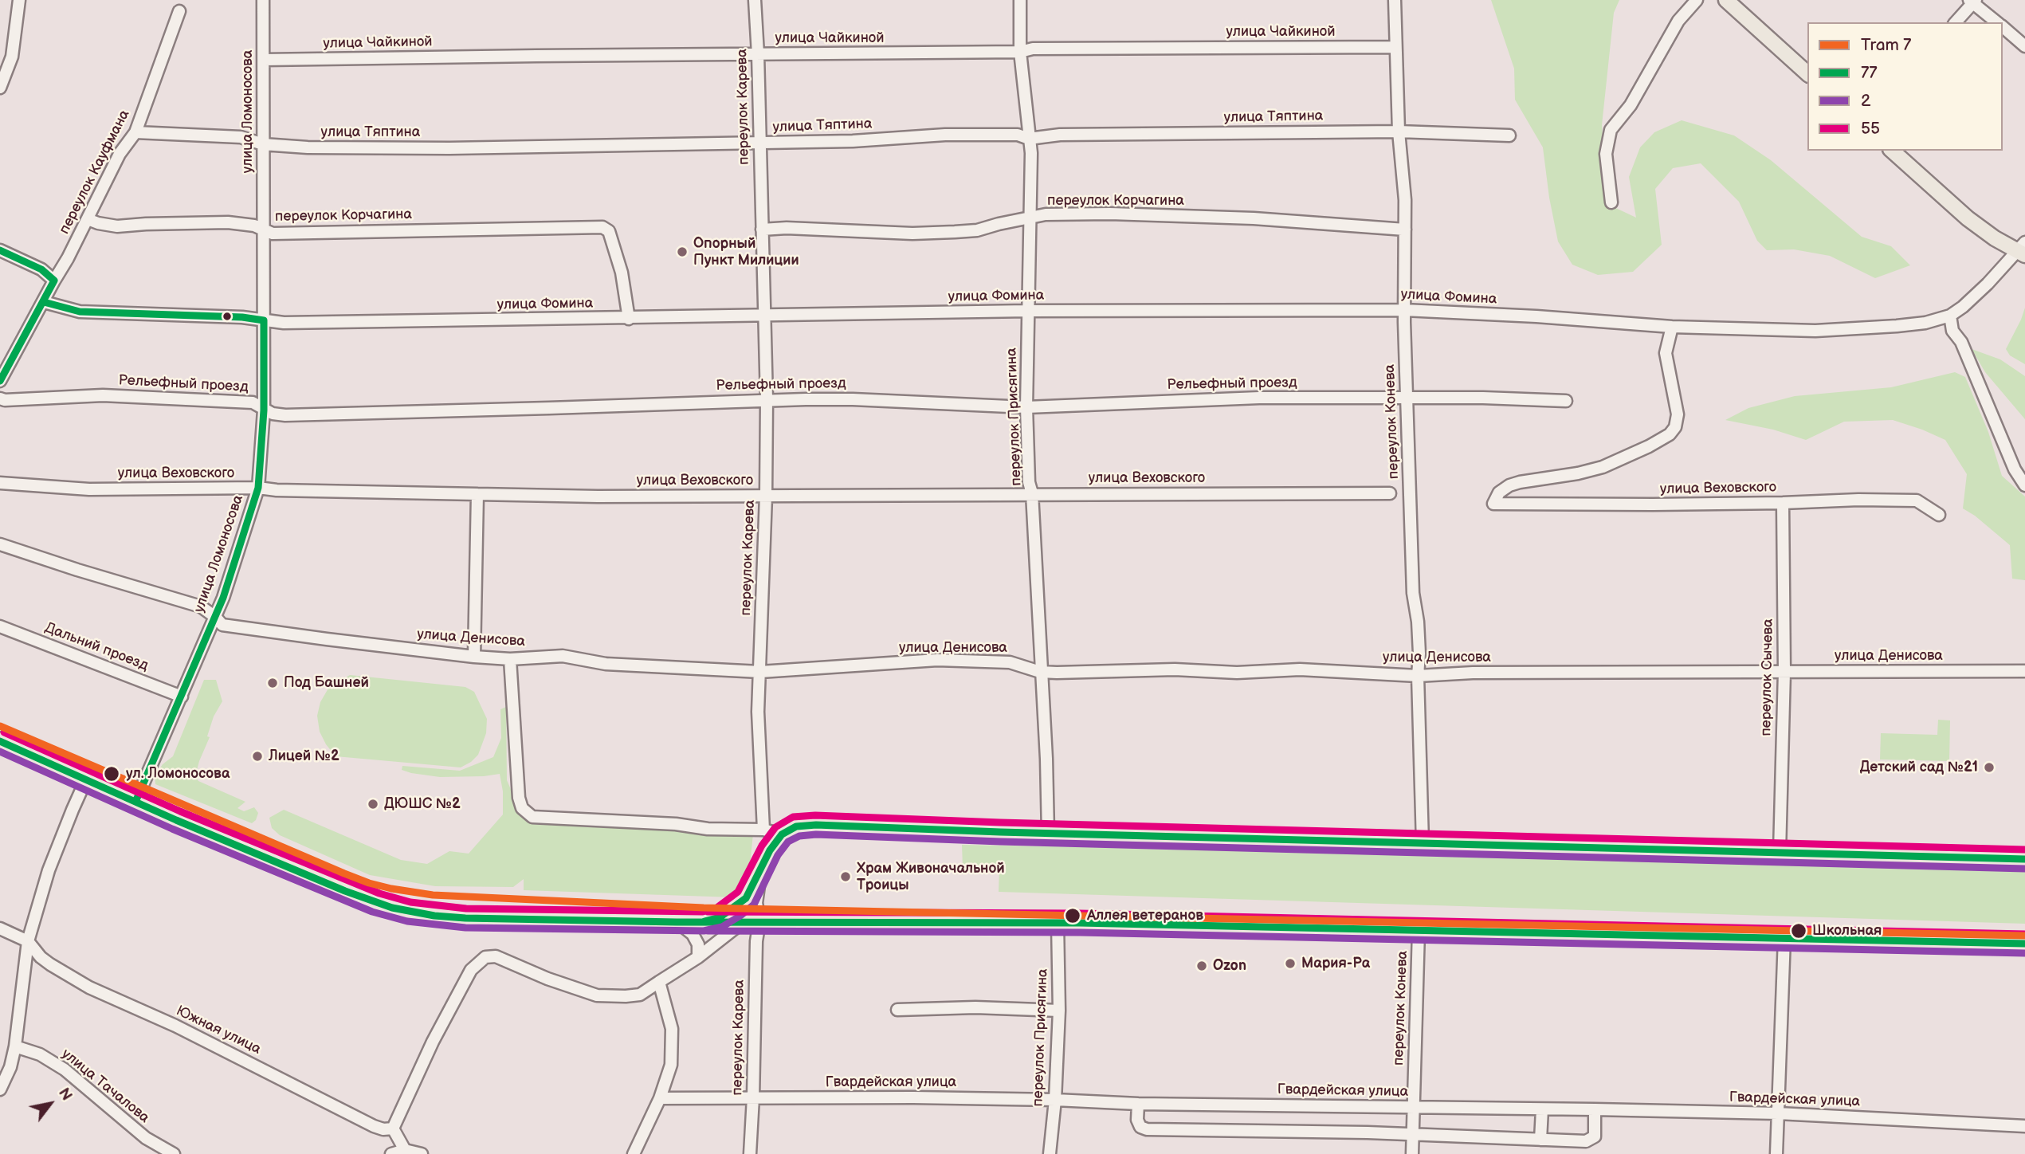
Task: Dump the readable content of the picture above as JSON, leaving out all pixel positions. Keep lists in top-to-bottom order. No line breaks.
{"streets":{"street":["улица Чайкиной","переулок Карева","улица Ломоносова","улица Тяптина","переулок Кауфмана","переулок Корчагина","улица Фомина","Рельефный проезд","переулок Присягина","переулок Конева","улица Веховского","улица Денисова","Дальний проезд","переулок Сычева","Южная улица","Гвардейская улица","улица Тачалова"]},"crossings":[["улица Чайкиной","переулок Карева"],["улица Чайкиной","улица Ломоносова"],["улица Чайкиной","переулок Присягина"],["улица Чайкиной","переулок Конева"],["переулок Карева","улица Тяптина"],["переулок Карева","переулок Корчагина"],["переулок Карева","улица Фомина"],["переулок Карева","Рельефный проезд"],["переулок Карева","улица Веховского"],["переулок Карева","улица Денисова"],["переулок Карева","Гвардейская улица"],["улица Ломоносова","улица Тяптина"],["улица Ломоносова","переулок Корчагина"],["улица Ломоносова","улица Фомина"],["улица Ломоносова","Рельефный проезд"],["улица Ломоносова","улица Веховского"],["улица Ломоносова","улица Денисова"],["улица Ломоносова","Дальний проезд"],["улица Тяптина","переулок Кауфмана"],["улица Тяптина","переулок Присягина"],["улица Тяптина","переулок Конева"],["переулок Кауфмана","переулок Корчагина"],["переулок Кауфмана","улица Фомина"],["переулок Корчагина","улица Фомина"],["переулок Корчагина","переулок Присягина"],["переулок Корчагина","переулок Конева"],["улица Фомина","переулок Присягина"],["улица Фомина","переулок Конева"],["улица Фомина","улица Веховского"],["Рельефный проезд","переулок Присягина"],["Рельефный проезд","переулок Конева"],["переулок Присягина","улица Веховского"],["переулок Присягина","улица Денисова"],["переулок Присягина","Гвардейская улица"],["переулок Конева","улица Денисова"],["переулок Конева","Гвардейская улица"],["улица Веховского","переулок Сычева"],["улица Денисова","переулок Сычева"]],"places":["Опорный Пункт Милиции","Под Башней","Лицей №2","Детский сад №21","ул. Ломоносова","ДЮШС №2","Храм Живоначальной Троицы","Аллея ветеранов","Школьная","Мария-Ра","Ozon"],"lines":["transit line 77","tram line 7","transit line 55","transit line 2"],"legend":["Tram 7","77","2","55"],"north":"top right"}
